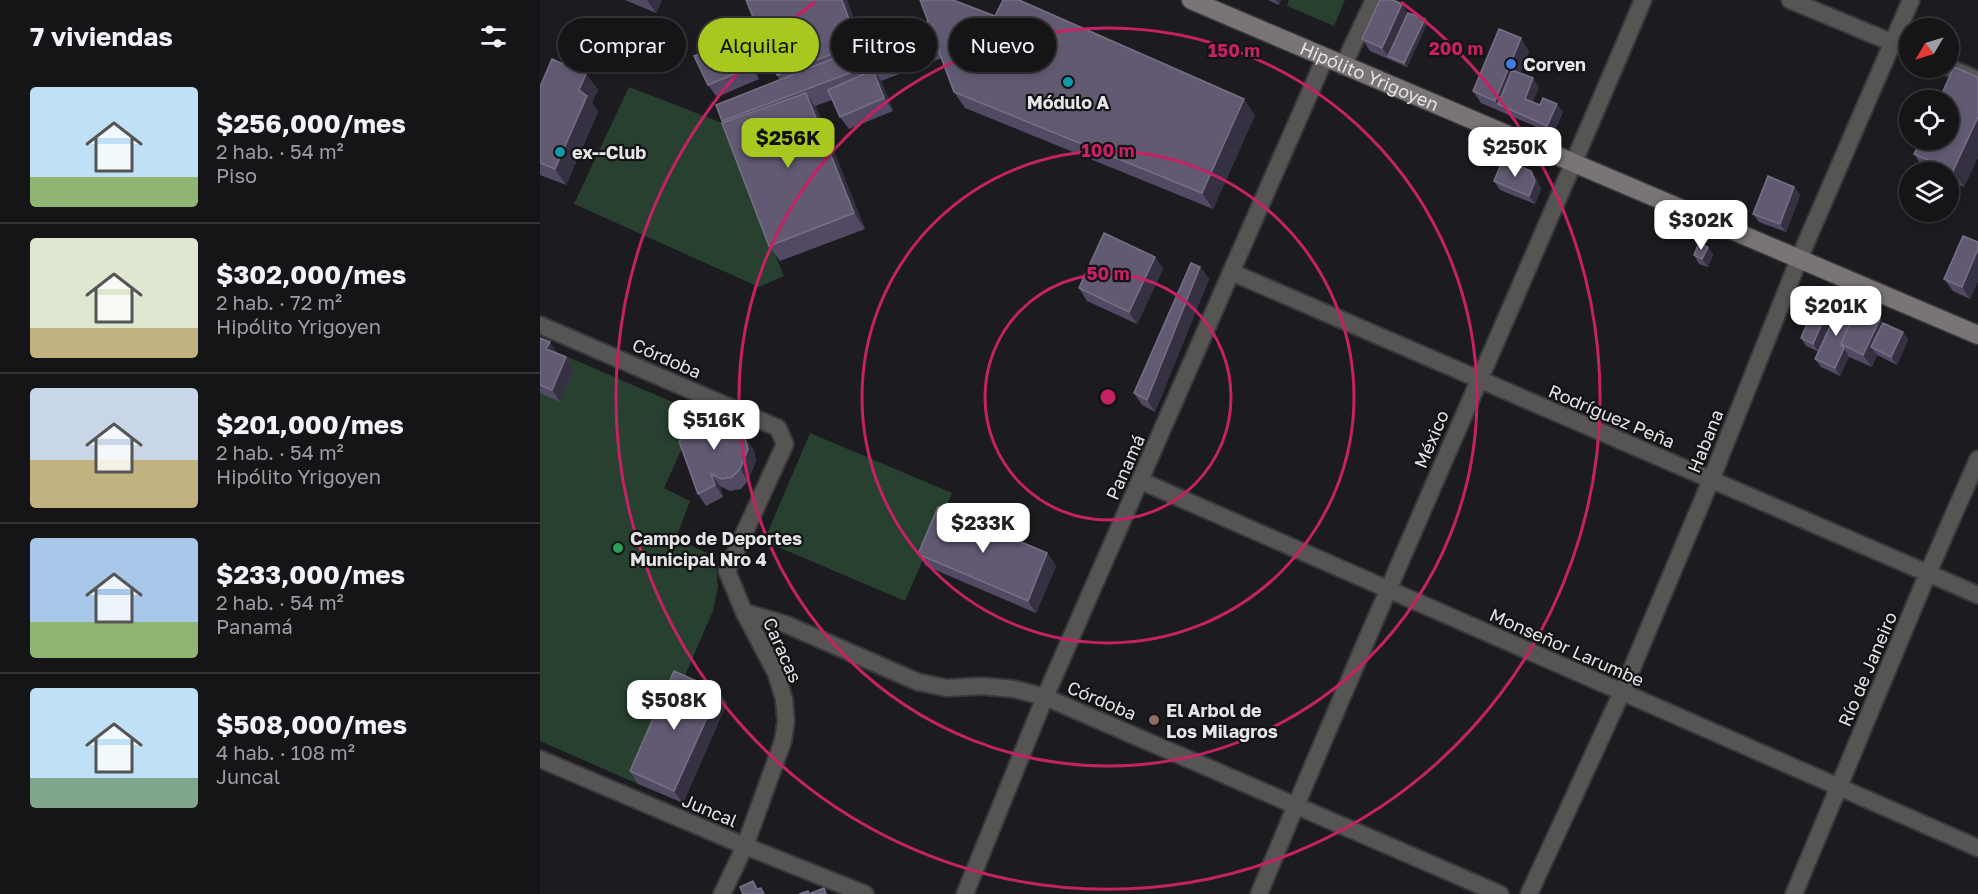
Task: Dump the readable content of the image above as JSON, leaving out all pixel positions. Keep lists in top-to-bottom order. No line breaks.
{"streets":{"street":["Hipólito Yrigoyen","Córdoba","Rodríguez Peña","México","Habana","Panamá","Monseñor Larumbe","Caracas","Río de Janeiro","Juncal"]},"crossings":[["Hipólito Yrigoyen","México"],["Hipólito Yrigoyen","Habana"],["Hipólito Yrigoyen","Panamá"],["Córdoba","México"],["Córdoba","Panamá"],["Córdoba","Caracas"],["Rodríguez Peña","México"],["Rodríguez Peña","Habana"],["Rodríguez Peña","Panamá"],["Rodríguez Peña","Río de Janeiro"],["México","Monseñor Larumbe"],["Habana","Monseñor Larumbe"],["Panamá","Monseñor Larumbe"],["Monseñor Larumbe","Río de Janeiro"],["Caracas","Juncal"]],"places":["Corven","Módulo A","ex--Club","Campo de Deportes Municipal Nro 4","El Arbol de Los Milagros"],"north":"bottom left","page":{"heading":"7 viviendas","chip":["Comprar","Alquilar","Filtros","Nuevo"],"list":[{"name":"$256,000/mes","note":"2 hab. · 54 m² · Piso"},{"name":"$302,000/mes","note":"2 hab. · 72 m² · Hipólito Yrigoyen"},{"name":"$201,000/mes","note":"2 hab. · 54 m² · Hipólito Yrigoyen"},{"name":"$233,000/mes","note":"2 hab. · 54 m² · Panamá"},{"name":"$508,000/mes","note":"4 hab. · 108 m² · Juncal"}],"price":["$256K","$250K","$302K","$201K","$516K","$233K","$508K"]},"rings":["200 m","150 m","100 m","50 m"]}
